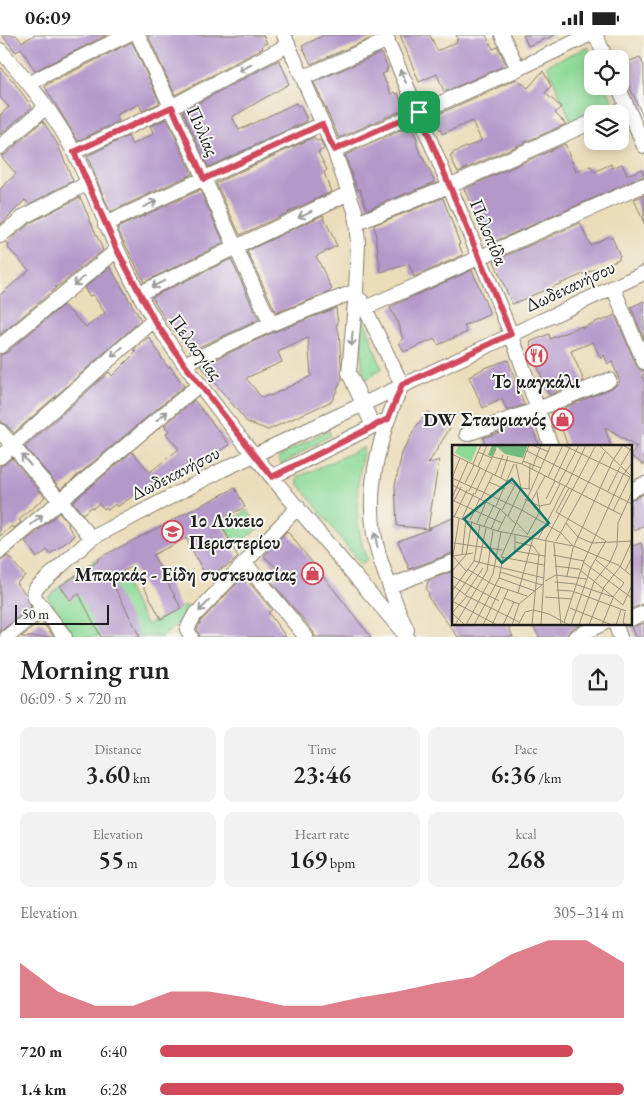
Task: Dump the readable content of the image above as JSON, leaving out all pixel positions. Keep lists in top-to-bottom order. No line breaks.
{"streets":{"street":["Πυλίας","Πελοπίδα","Δωδεκανήσου","Πελασγίας"]},"crossings":[["Πελοπίδα","Δωδεκανήσου"],["Δωδεκανήσου","Πελασγίας"]],"places":{"restaurant":["Το μαγκάλι"],"shop":["DW Σταυριανός","Μπαρκάς - Είδη συσκευασίας"],"school or university":["1ο Λύκειο Περιστερίου"]},"scale_bar":"50 m","page":{"status":"06:09","scale":"50 m","heading":["Morning run","06:09 · 5 × 720 m"],"stats":[["Distance","3.60 km"],["Time","23:46"],["Pace","6:36 /km"],["Elevation","55 m"],["Heart rate","169 bpm"],["kcal","268"]],"chart":["Elevation","305–314 m"],"list":[{"name":"720 m","note":"6:40"},{"name":"1.4 km","note":"6:28"}]}}
